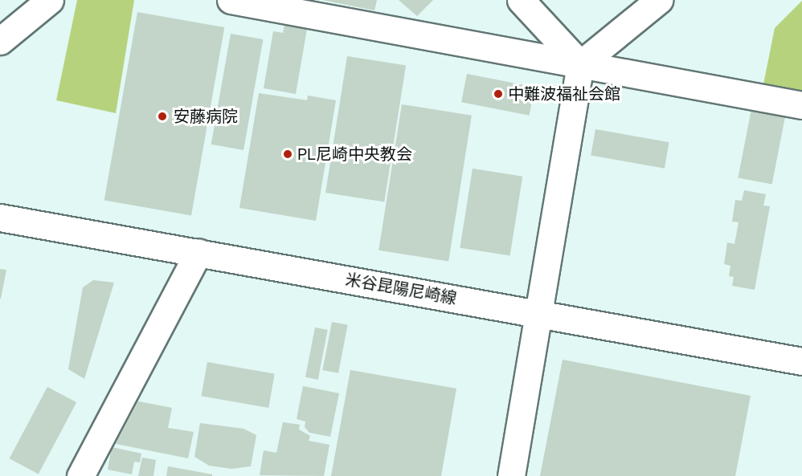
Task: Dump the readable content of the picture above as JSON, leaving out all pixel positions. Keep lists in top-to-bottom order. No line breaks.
{"streets":{"street":["米谷昆陽尼崎線"]},"places":["中難波福祉会館","安藤病院","PL尼崎中央教会"]}
